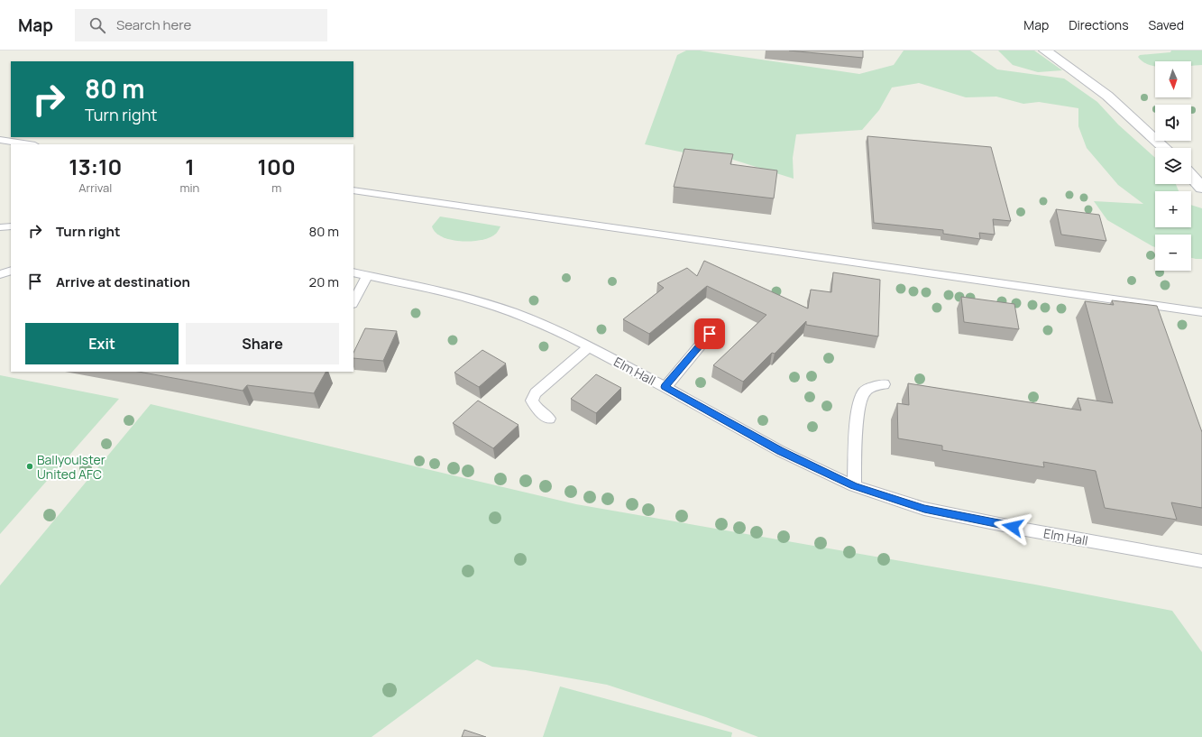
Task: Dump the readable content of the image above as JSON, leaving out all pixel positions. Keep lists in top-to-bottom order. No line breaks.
{"streets":{"lane":["Elm Hall"]},"places":["Ballyoulster United AFC"],"north":"bottom","page":{"header":"Map","search":"Search here","nav":["Map","Directions","Saved"],"map_buttons":["+","−"],"turn":["80 m","Turn right"],"eta":["13:10","Arrival","1","min","100","m"],"list":[{"name":"Turn right","value":"80 m"},{"name":"Arrive at destination","value":"20 m"}],"buttons":["Exit","Share"]}}
